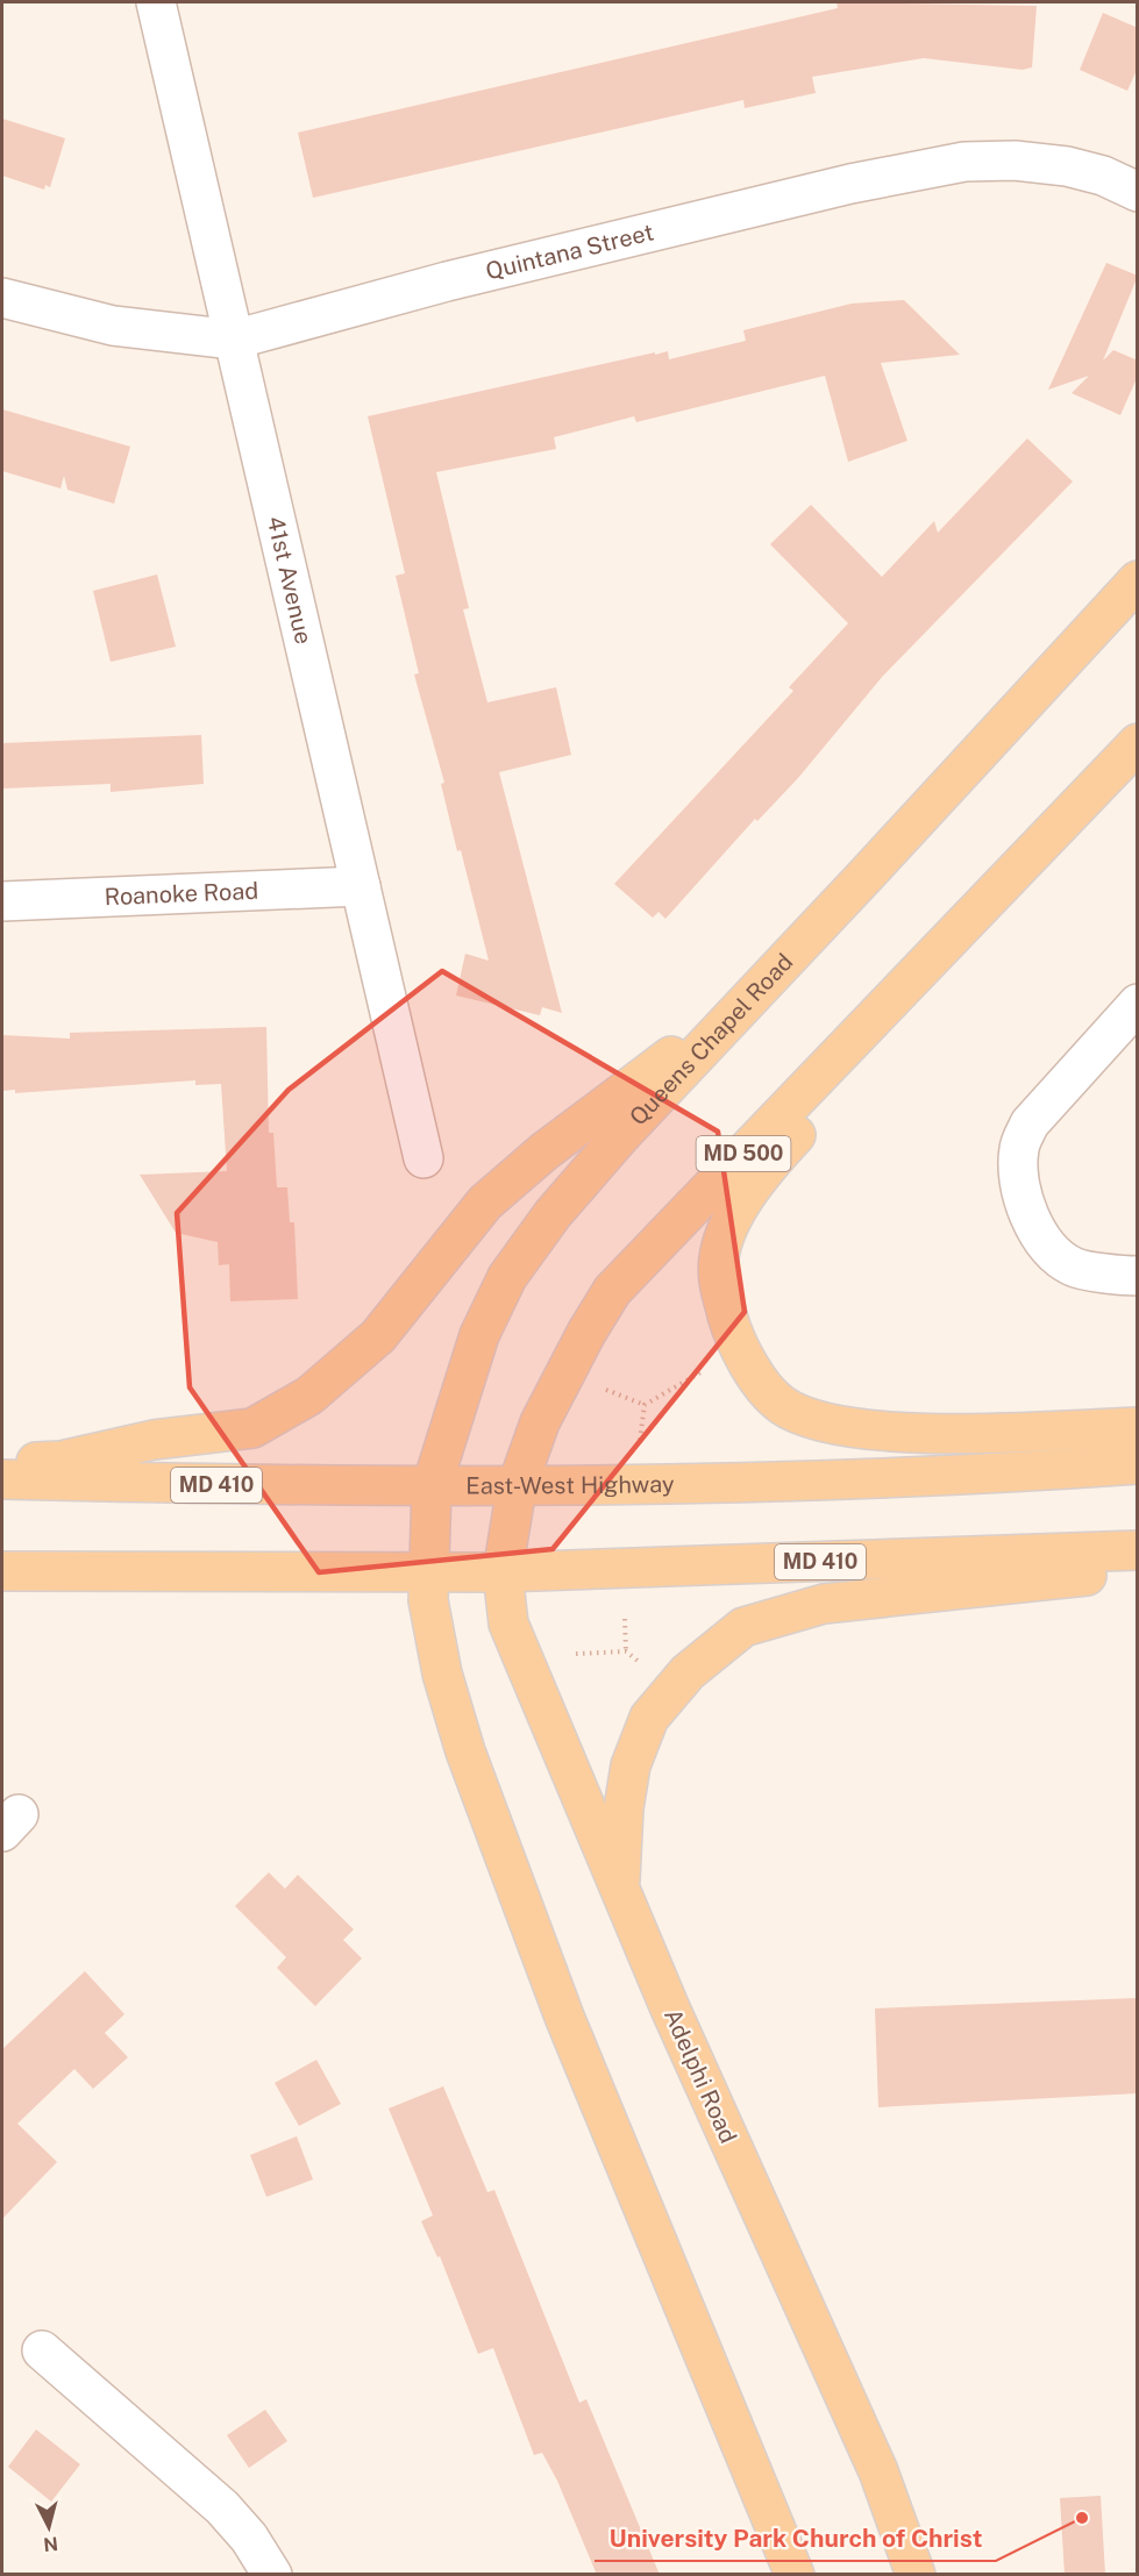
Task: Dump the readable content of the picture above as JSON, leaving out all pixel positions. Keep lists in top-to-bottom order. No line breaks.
{"streets":{"main road":["Queens Chapel Road","MD 500","MD 410","East-West Highway","Adelphi Road"],"street":["Quintana Street","41st Avenue","Roanoke Road"]},"crossings":[["Quintana Street","41st Avenue"],["41st Avenue","Roanoke Road"],["Queens Chapel Road","MD 410"],["Queens Chapel Road","East-West Highway"],["MD 500","MD 410"],["MD 500","East-West Highway"],["MD 500","Adelphi Road"],["MD 410","Adelphi Road"]],"places":["University Park Church of Christ"],"north":"bottom"}
